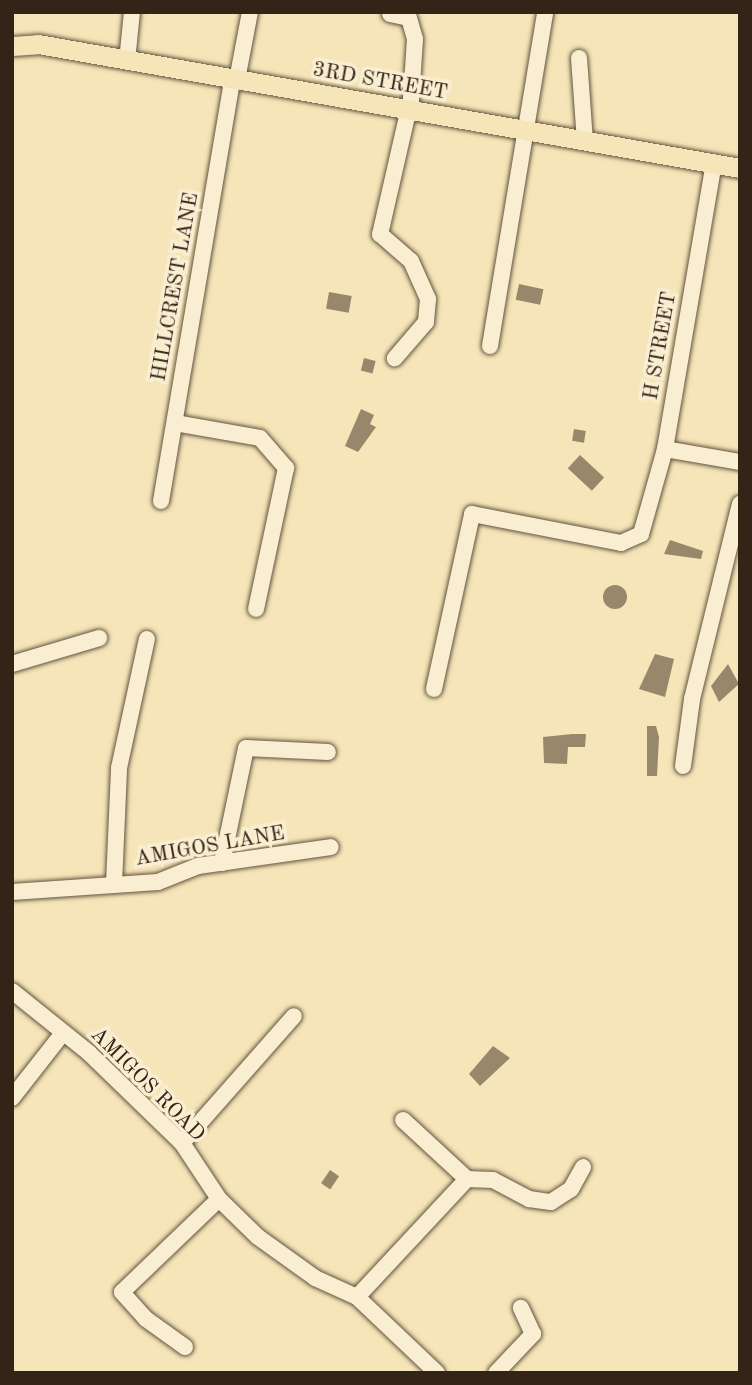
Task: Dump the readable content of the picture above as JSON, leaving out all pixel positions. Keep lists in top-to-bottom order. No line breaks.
{"streets":{"main road":["3RD STREET"],"street":["HILLCREST LANE","H STREET","AMIGOS LANE","AMIGOS ROAD"]},"crossings":[["3RD STREET","HILLCREST LANE"],["3RD STREET","H STREET"]]}
